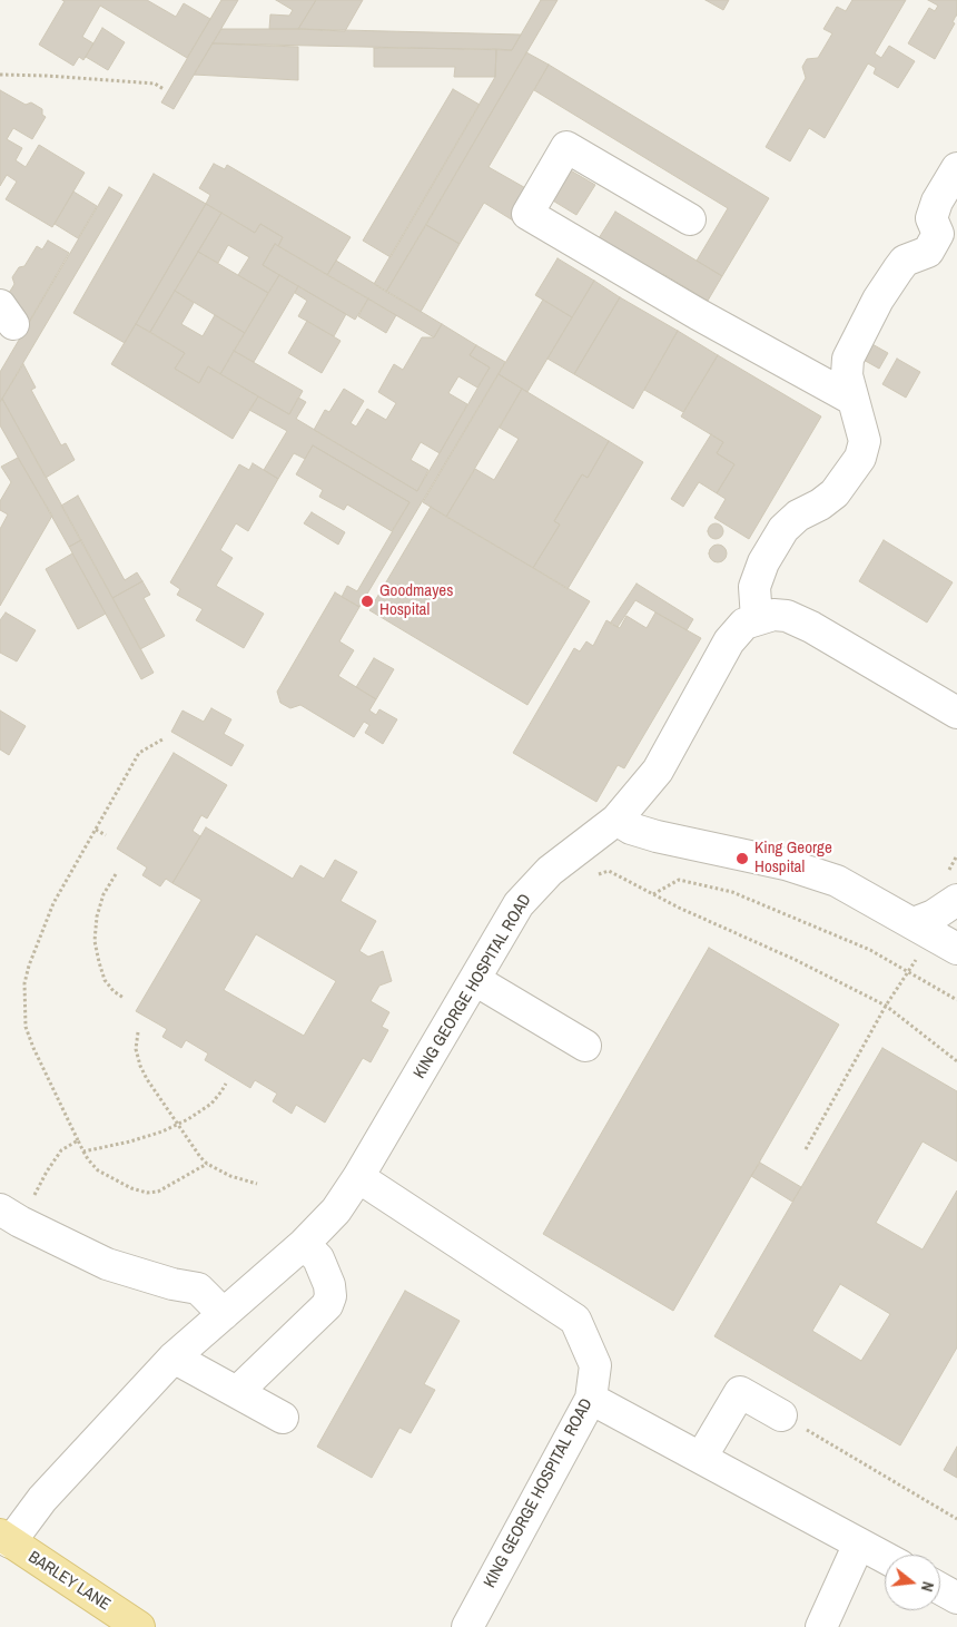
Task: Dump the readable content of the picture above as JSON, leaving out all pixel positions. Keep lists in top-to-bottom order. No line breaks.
{"streets":{"main road":["BARLEY LANE"],"street":["KING GEORGE HOSPITAL ROAD"]},"crossings":[["KING GEORGE HOSPITAL ROAD","BARLEY LANE"]],"places":["Goodmayes Hospital","King George Hospital"],"north":"right"}
